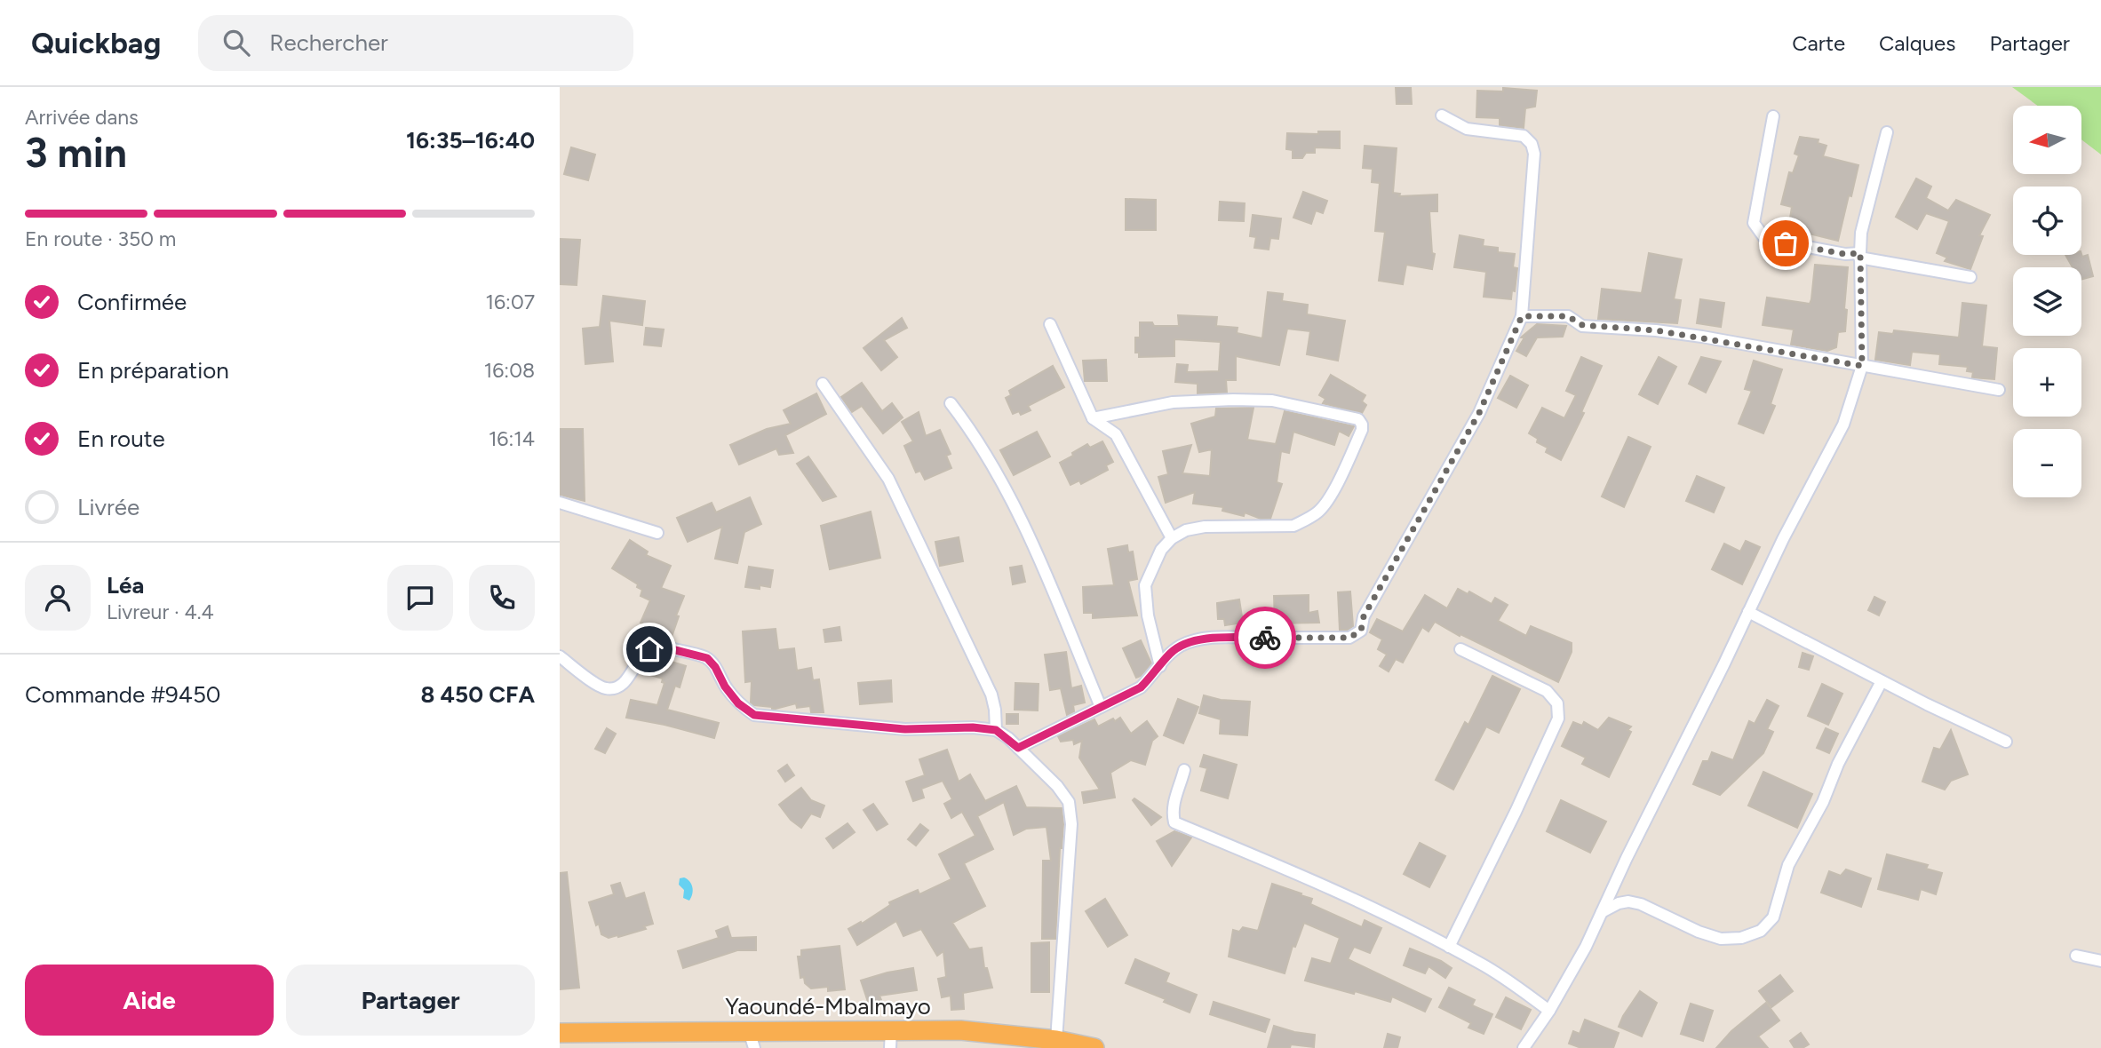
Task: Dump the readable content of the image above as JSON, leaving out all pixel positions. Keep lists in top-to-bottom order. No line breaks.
{"streets":{"highway":["Yaoundé-Mbalmayo"]},"north":"left","page":{"header":"Quickbag","search":"Rechercher","nav":["Carte","Calques","Partager"],"heading":["3 min","Arrivée dans","16:35–16:40"],"panel":["Léa","Livreur · 4.4","Commande #9450","8 450 CFA"],"map_buttons":["+","−"],"bar":"En route · 350 m","list":[["Confirmée","16:07"],["En préparation","16:08"],["En route","16:14"],"Livrée"],"buttons":["Aide","Partager"]}}
